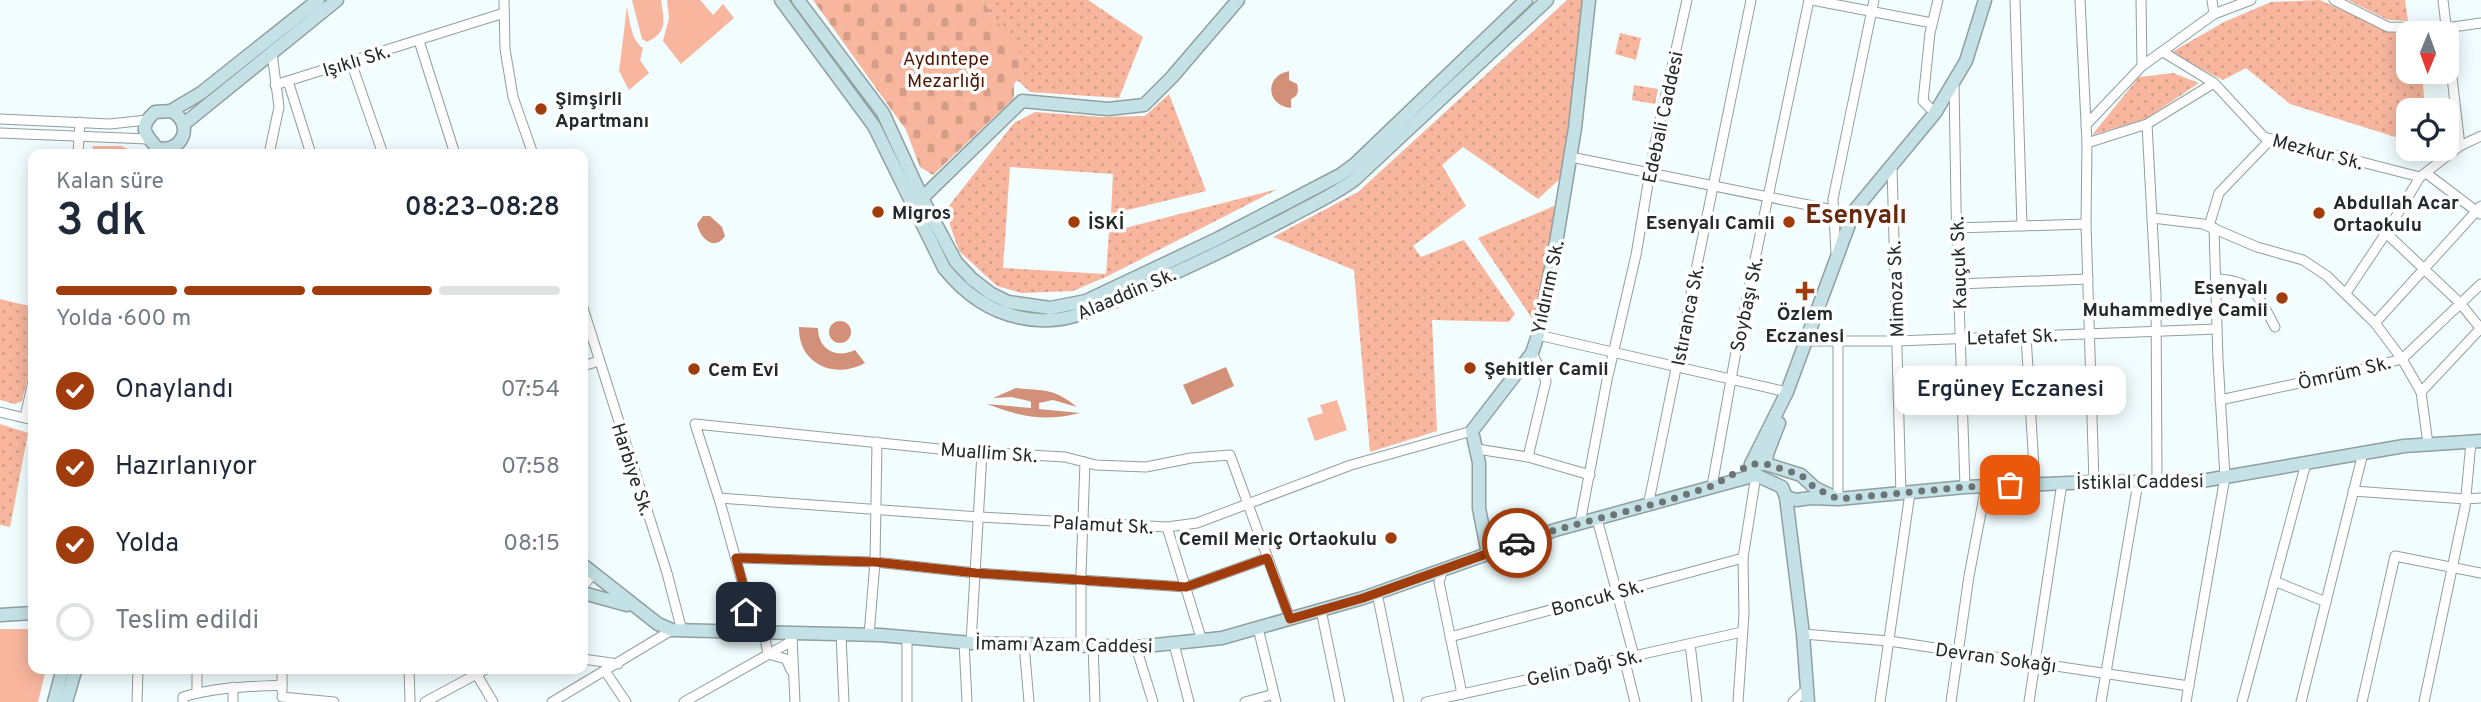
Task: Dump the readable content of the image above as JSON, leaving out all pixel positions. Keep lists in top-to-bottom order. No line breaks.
{"streets":{"street":["Işıklı Sk.","Edebali Caddesi","Mezkur Sk.","Kauçuk Sk.","Yıldırım Sk.","Mimoza Sk.","Alaaddin Sk.","Soybaşı Sk.","Istıranca Sk.","Letafet Sk.","Ömrüm Sk.","Muallim Sk.","Harbiye Sk.","İstiklal Caddesi","Palamut Sk.","Boncuk Sk.","İmamı Azam Caddesi","Devran Sokağı","Gelin Dağı Sk."]},"crossings":[["Edebali Caddesi","İmamı Azam Caddesi"],["Kauçuk Sk.","Letafet Sk."],["Kauçuk Sk.","İstiklal Caddesi"],["Yıldırım Sk.","Palamut Sk."],["Mimoza Sk.","Letafet Sk."],["Mimoza Sk.","İstiklal Caddesi"],["Mimoza Sk.","Devran Sokağı"],["Soybaşı Sk.","İmamı Azam Caddesi"],["Istıranca Sk.","İmamı Azam Caddesi"],["Muallim Sk.","Palamut Sk."],["Harbiye Sk.","İmamı Azam Caddesi"]],"districts":["Esenyalı"],"parks":["Aydıntepe Mezarlığı"],"places":{"other":["Şimşirli Apartmanı","Migros","Abdullah Acar Ortaokulu","İSKİ","Esenyalı Camii","Esenyalı Muhammediye Camii","Şehitler Camii","Cem Evi","Ergüney Eczanesi","Cemil Meriç Ortaokulu"],"health":["Özlem Eczanesi"]},"north":"bottom","page":{"heading":["3 dk","Kalan süre","08:23–08:28"],"bar":"Yolda · 600 m","list":[["Onaylandı","07:54"],["Hazırlanıyor","07:58"],["Yolda","08:15"],"Teslim edildi"],"bubble":"Ergüney Eczanesi"}}
